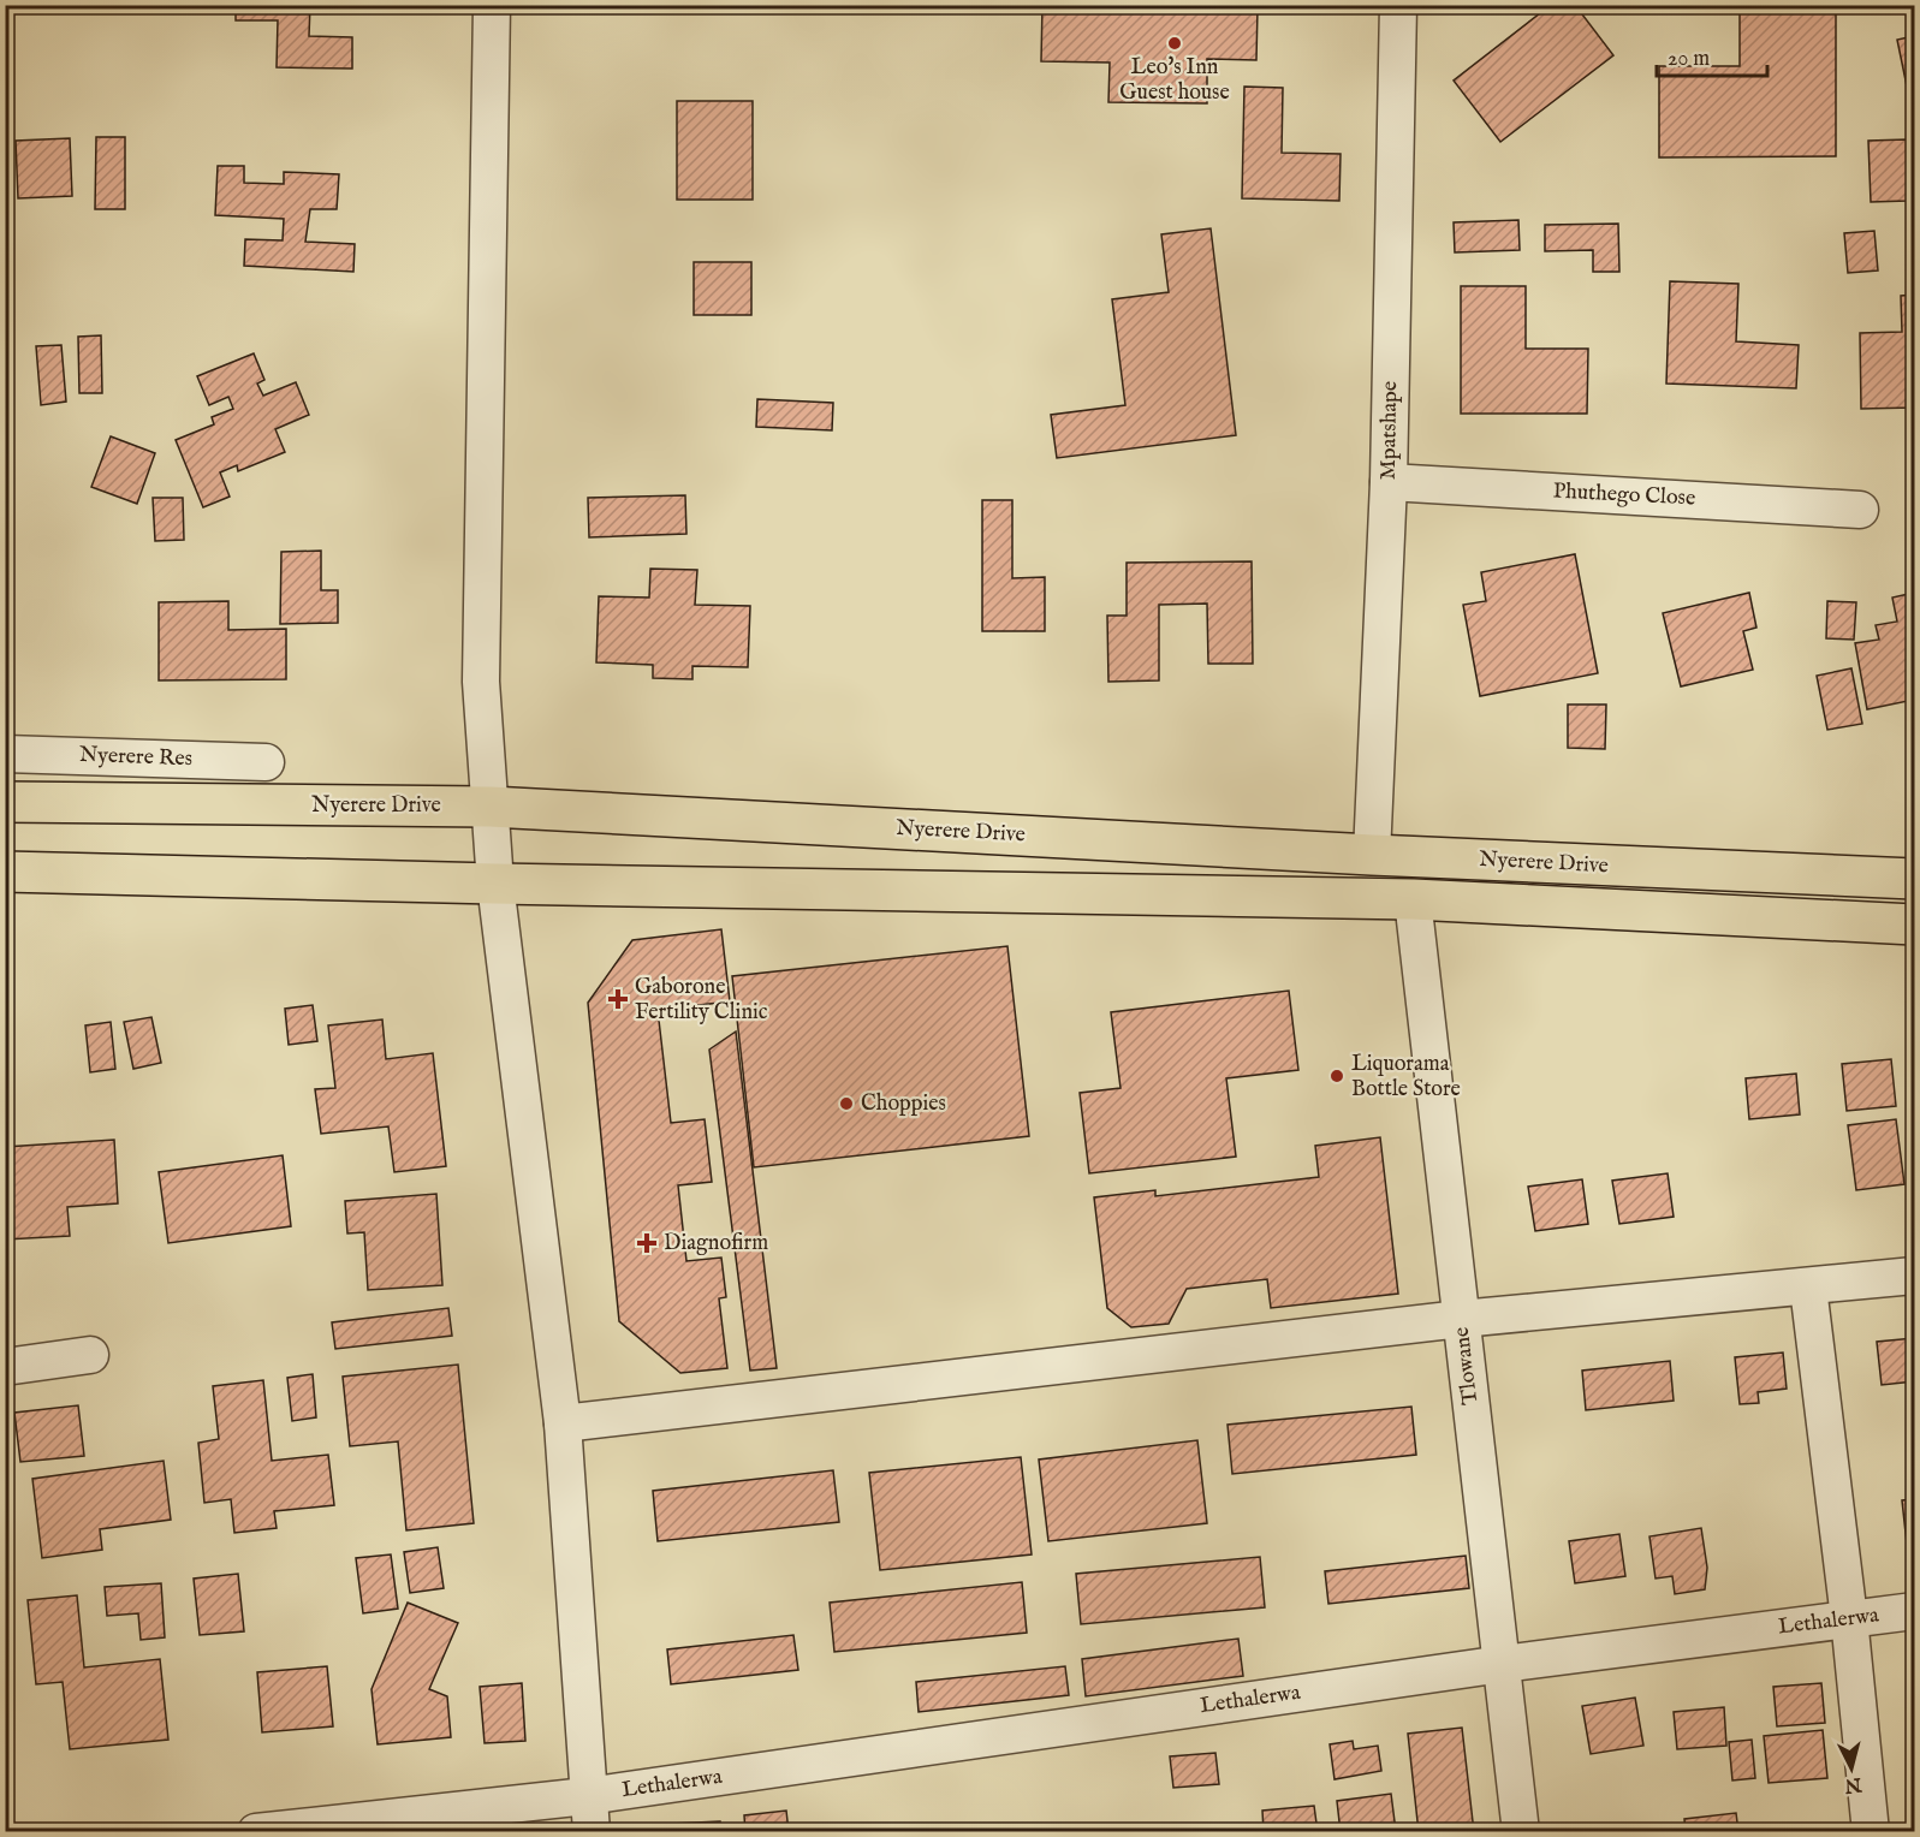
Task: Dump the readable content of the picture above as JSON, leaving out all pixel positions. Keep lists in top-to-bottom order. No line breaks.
{"streets":{"main road":["Nyerere Drive"],"street":["Mpatshape","Phuthego Close","Nyerere Res","Tlowane","Lethalerwa"]},"crossings":[["Mpatshape","Phuthego Close"],["Mpatshape","Nyerere Drive"],["Nyerere Drive","Tlowane"],["Tlowane","Lethalerwa"]],"places":{"other":["Leo's Inn Guest house","Liquorama Bottle Store","Choppies"],"health":["Gaborone Fertility Clinic","Diagnofirm"]},"scale_bar":"20 m","north":"bottom"}
